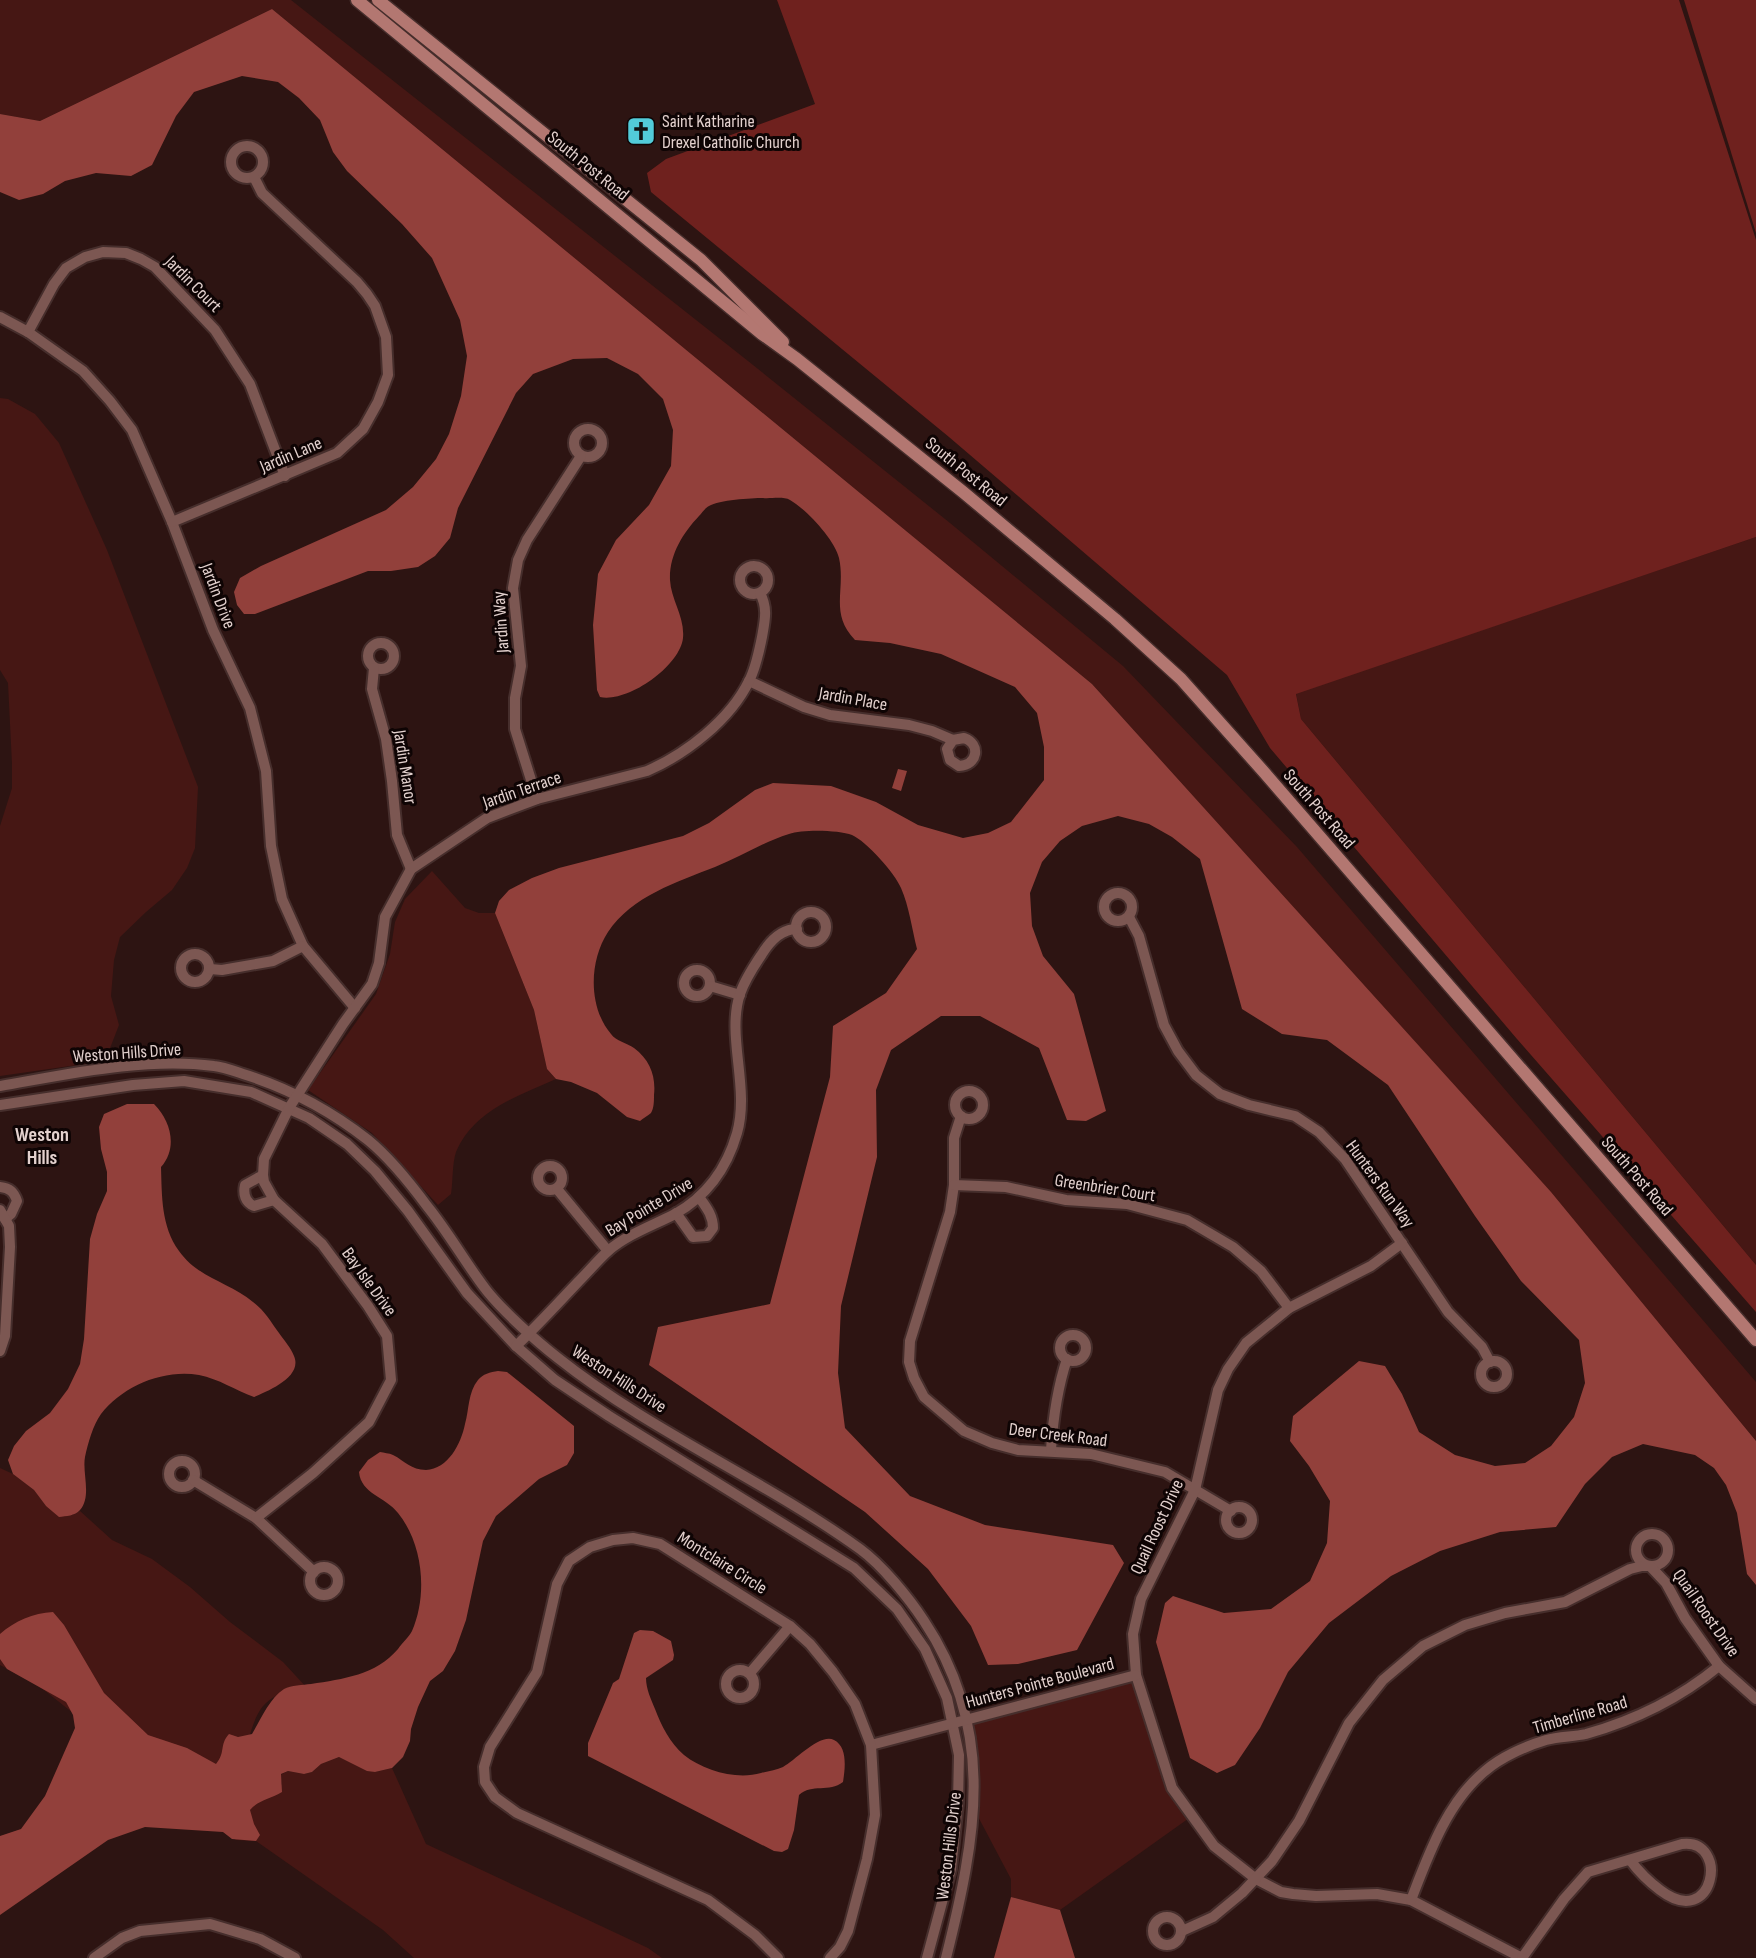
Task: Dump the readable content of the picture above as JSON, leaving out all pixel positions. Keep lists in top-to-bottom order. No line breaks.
{"streets":{"street":["South Post Road","Jardin Court","Jardin Lane","Jardin Drive","Jardin Way","Jardin Place","Jardin Manor","Jardin Terrace","Weston Hills Drive","Hunters Run Way","Greenbrier Court","Bay Pointe Drive","Bay Isle Drive","Deer Creek Road","Quail Roost Drive","Montclaire Circle","Hunters Pointe Boulevard","Timberline Road"]},"crossings":[["Jardin Court","Jardin Lane"],["Jardin Court","Jardin Drive"],["Jardin Lane","Jardin Drive"],["Jardin Drive","Jardin Terrace"],["Jardin Way","Jardin Terrace"],["Jardin Place","Jardin Terrace"],["Jardin Manor","Jardin Terrace"],["Jardin Terrace","Weston Hills Drive"],["Weston Hills Drive","Bay Pointe Drive"],["Weston Hills Drive","Hunters Pointe Boulevard"],["Hunters Run Way","Quail Roost Drive"],["Greenbrier Court","Deer Creek Road"],["Greenbrier Court","Quail Roost Drive"],["Deer Creek Road","Quail Roost Drive"],["Quail Roost Drive","Hunters Pointe Boulevard"],["Quail Roost Drive","Timberline Road"],["Montclaire Circle","Hunters Pointe Boulevard"]],"districts":["Weston Hills"],"places":{"church":["Saint Katharine Drexel Catholic Church"]}}
